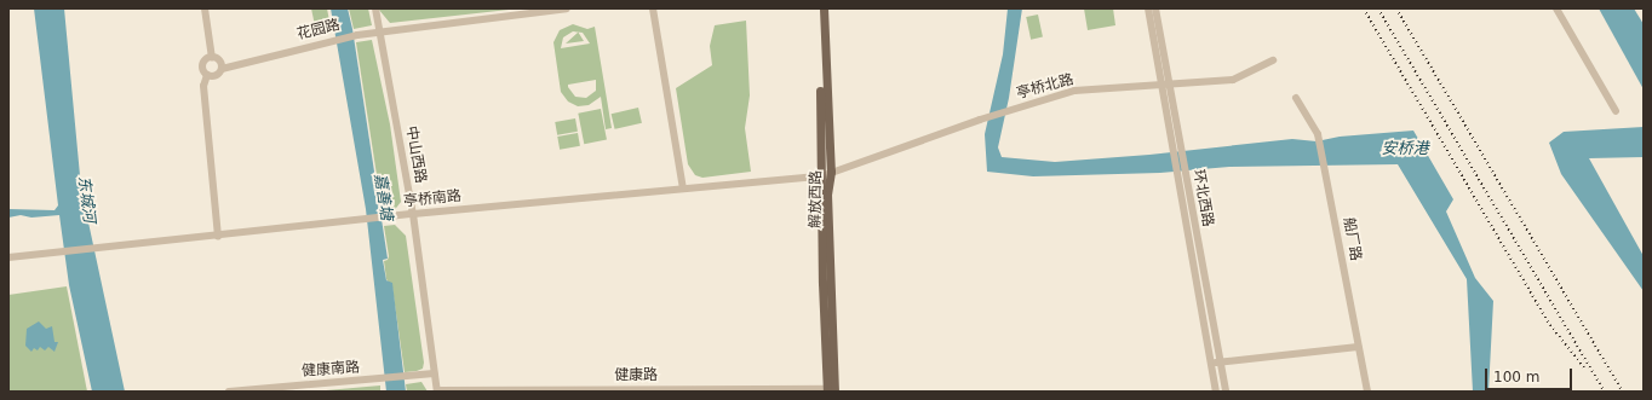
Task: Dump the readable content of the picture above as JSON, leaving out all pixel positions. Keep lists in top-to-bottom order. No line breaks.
{"streets":{"main road":["解放西路"],"street":["花园路","亭桥北路","中山西路","环北西路","亭桥南路","船厂路","健康南路","健康路"]},"crossings":[["花园路","中山西路"],["亭桥北路","环北西路"],["亭桥北路","亭桥南路"],["亭桥北路","解放西路"],["中山西路","亭桥南路"],["中山西路","健康南路"],["中山西路","健康路"],["亭桥南路","解放西路"],["解放西路","健康路"]],"water":["安桥港","嘉善塘","东城河"],"scale_bar":"100 m"}
